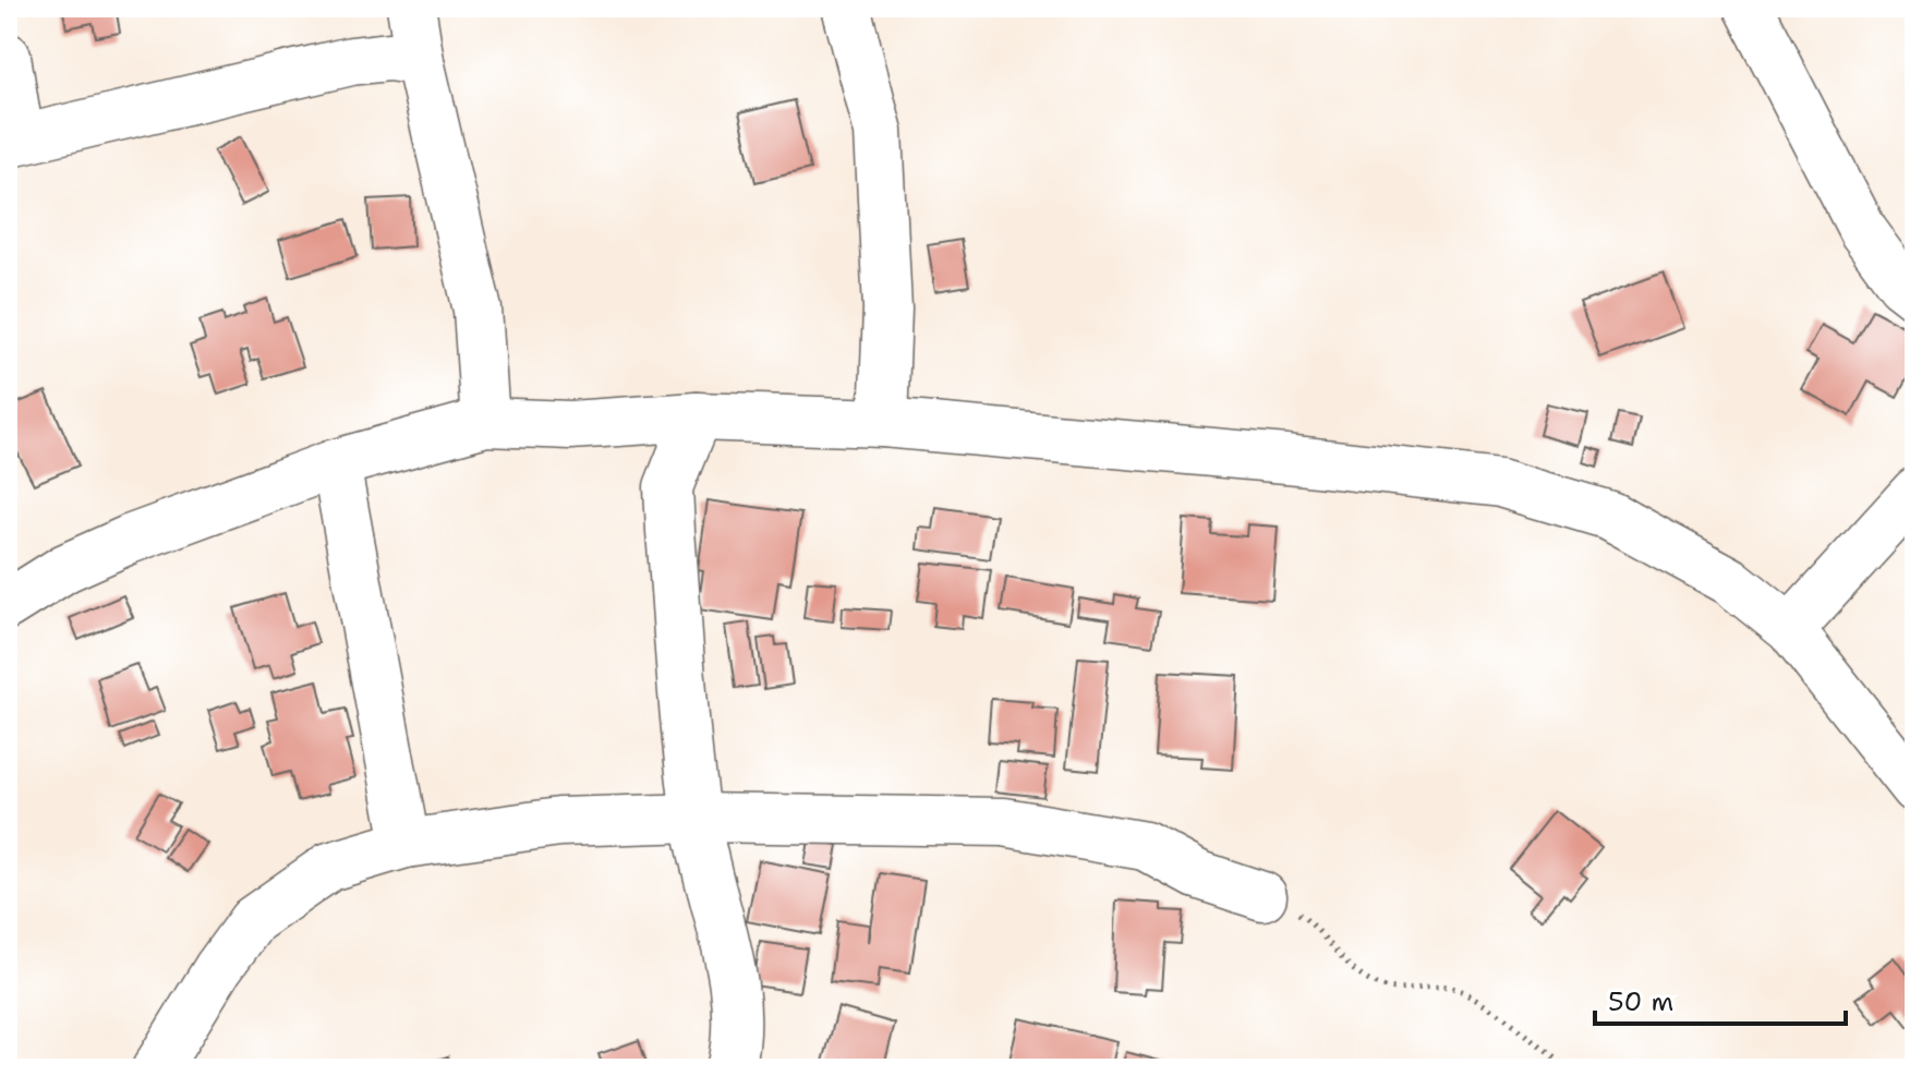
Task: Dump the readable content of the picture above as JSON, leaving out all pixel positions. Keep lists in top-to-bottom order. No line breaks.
{"scale_bar":"50 m"}
